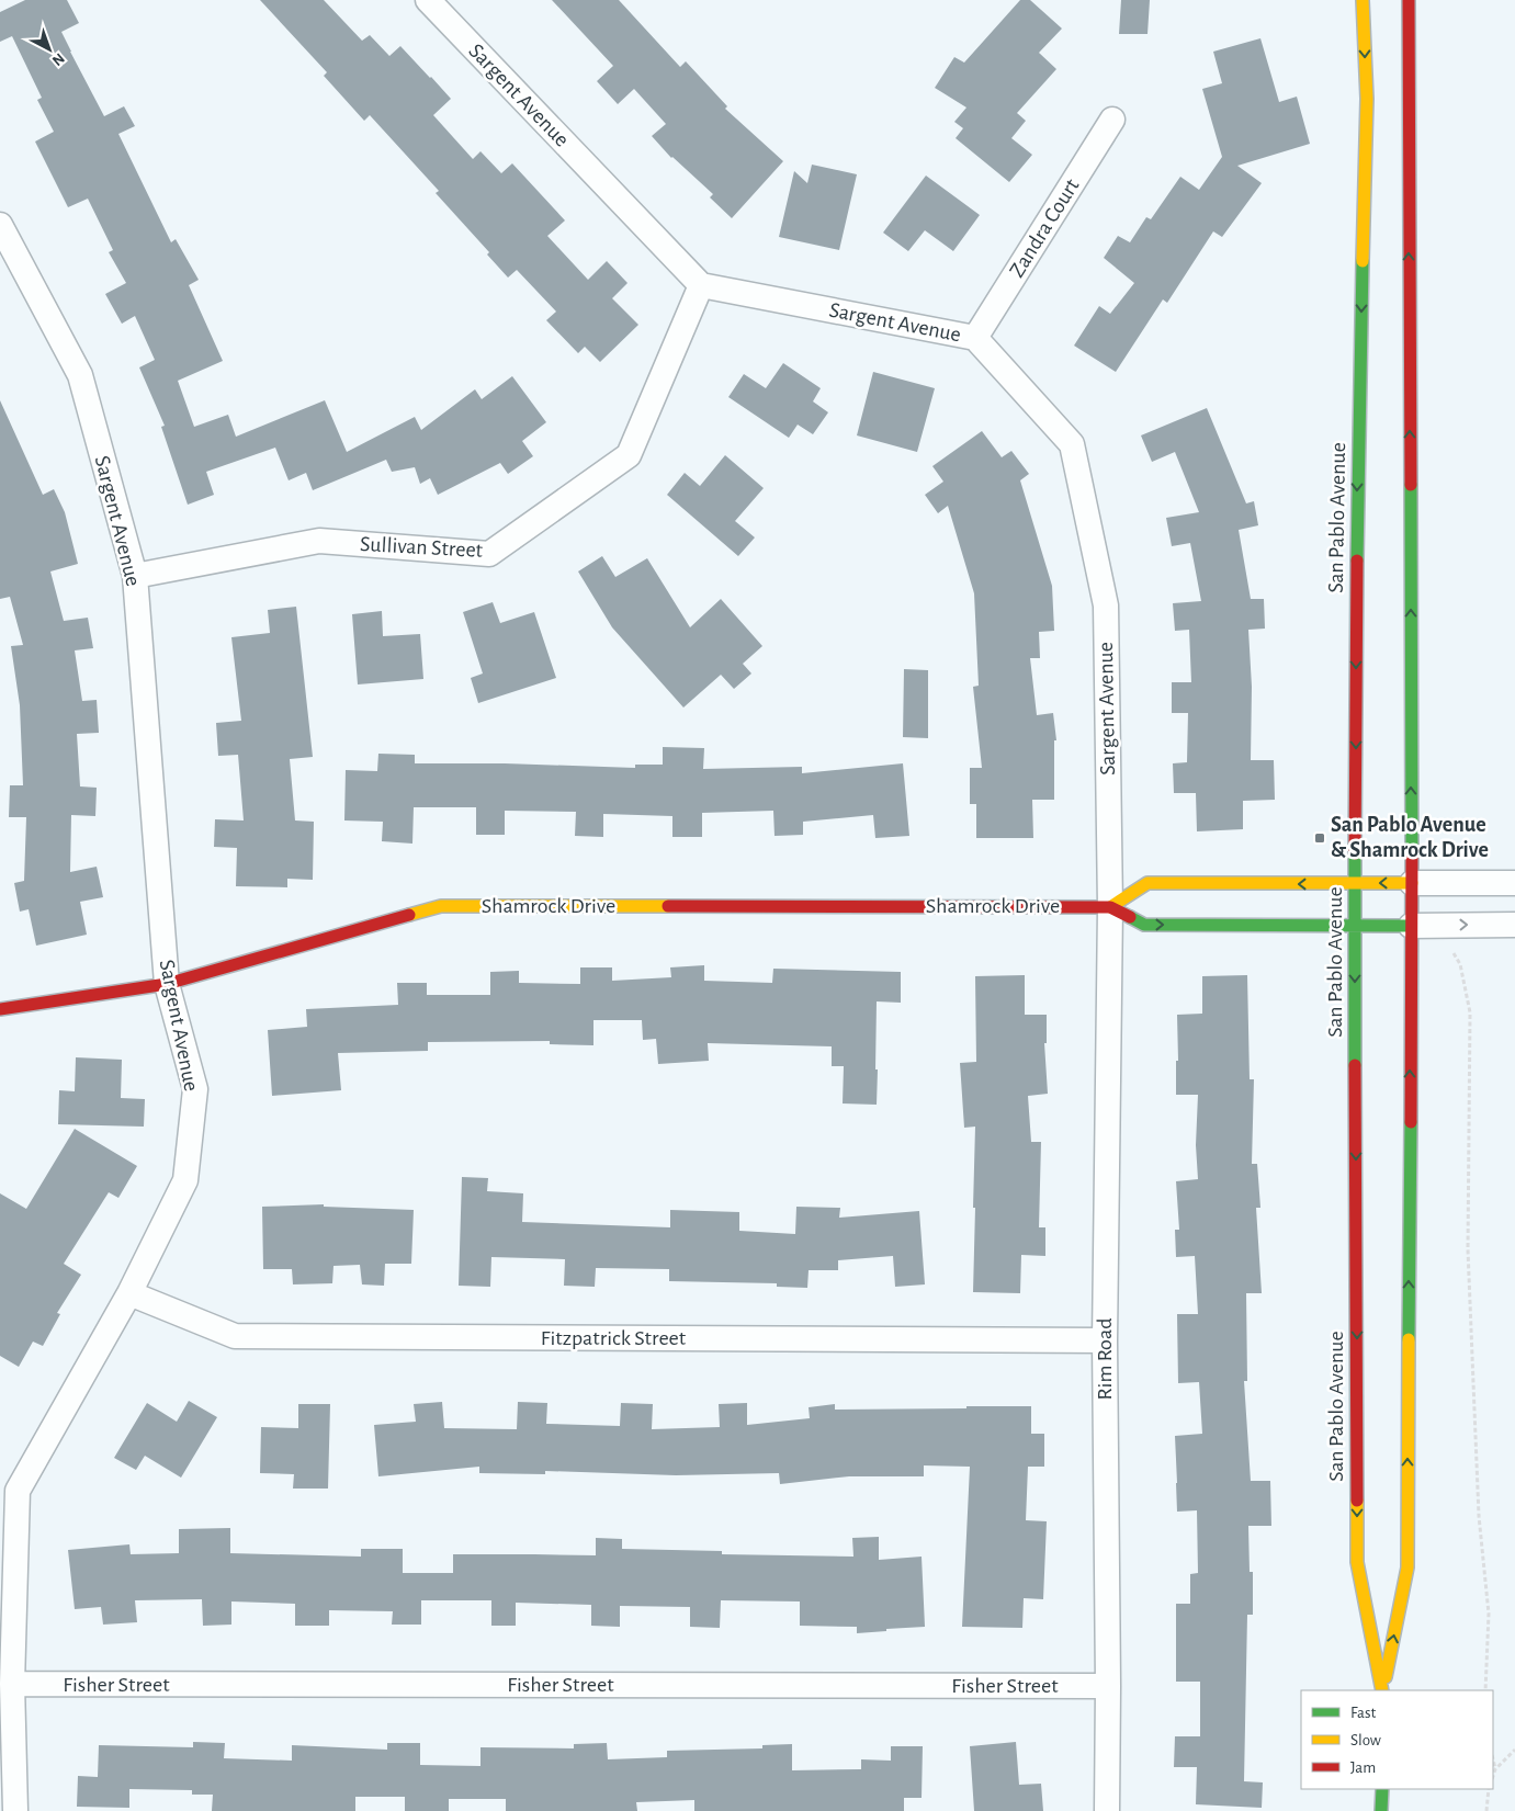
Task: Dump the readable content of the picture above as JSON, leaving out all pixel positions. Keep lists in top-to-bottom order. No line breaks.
{"streets":{"main road":["San Pablo Avenue","Shamrock Drive"],"street":["Sargent Avenue","Zandra Court","Sullivan Street","Fitzpatrick Street","Rim Road","Fisher Street"]},"crossings":[["Sargent Avenue","Zandra Court"],["Sargent Avenue","Sullivan Street"],["Sargent Avenue","Shamrock Drive"],["Sargent Avenue","Fitzpatrick Street"],["Sargent Avenue","Rim Road"],["Sargent Avenue","Fisher Street"],["San Pablo Avenue","Shamrock Drive"],["Shamrock Drive","Rim Road"],["Fitzpatrick Street","Rim Road"],["Rim Road","Fisher Street"]],"places":{"transit":["San Pablo Avenue & Shamrock Drive"]},"legend":["Fast","Slow","Jam"],"north":"bottom right"}
